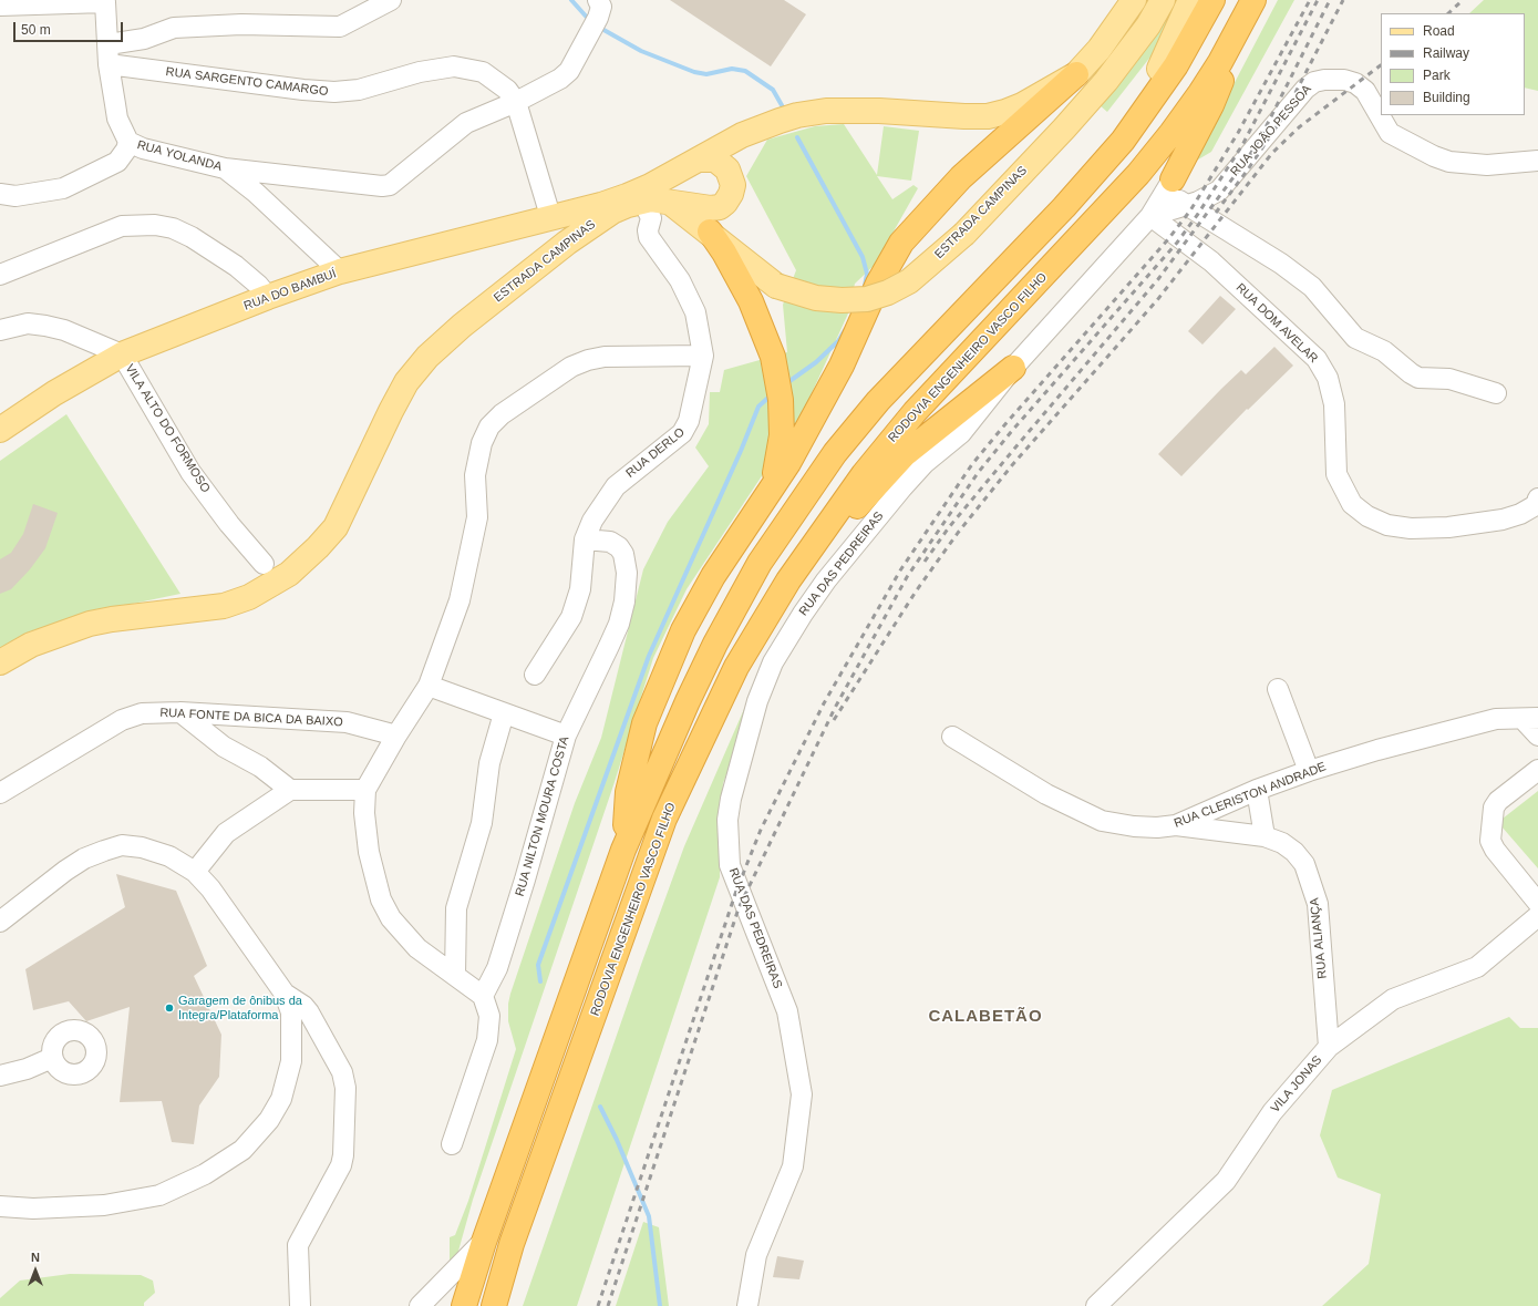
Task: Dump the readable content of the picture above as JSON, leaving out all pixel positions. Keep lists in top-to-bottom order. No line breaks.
{"streets":{"highway":["RODOVIA ENGENHEIRO VASCO FILHO"],"main road":["ESTRADA CAMPINAS","RUA DO BAMBUÍ"],"street":["RUA SARGENTO CAMARGO","RUA JOÃO PESSOA","RUA YOLANDA","RUA DOM AVELAR","VILA ALTO DO FORMOSO","RUA DERLO","RUA DAS PEDREIRAS","RUA FONTE DA BICA DA BAIXO","RUA CLERISTON ANDRADE","RUA NILTON MOURA COSTA","RUA ALIANÇA","VILA JONAS"]},"crossings":[["RUA SARGENTO CAMARGO","RUA DO BAMBUÍ"],["RUA JOÃO PESSOA","RUA DOM AVELAR"],["RUA JOÃO PESSOA","RUA DAS PEDREIRAS"],["RUA YOLANDA","RUA DO BAMBUÍ"],["ESTRADA CAMPINAS","RUA DO BAMBUÍ"],["ESTRADA CAMPINAS","RUA DERLO"],["RUA DO BAMBUÍ","VILA ALTO DO FORMOSO"],["RUA DOM AVELAR","RUA DAS PEDREIRAS"],["RUA DERLO","RUA NILTON MOURA COSTA"],["RUA CLERISTON ANDRADE","RUA ALIANÇA"],["RUA ALIANÇA","VILA JONAS"]],"districts":["CALABETÃO"],"places":["Garagem de ônibus da Integra/Plataforma"],"legend":["Road","Railway","Park","Building"],"scale_bar":"50 m","north":"top"}
